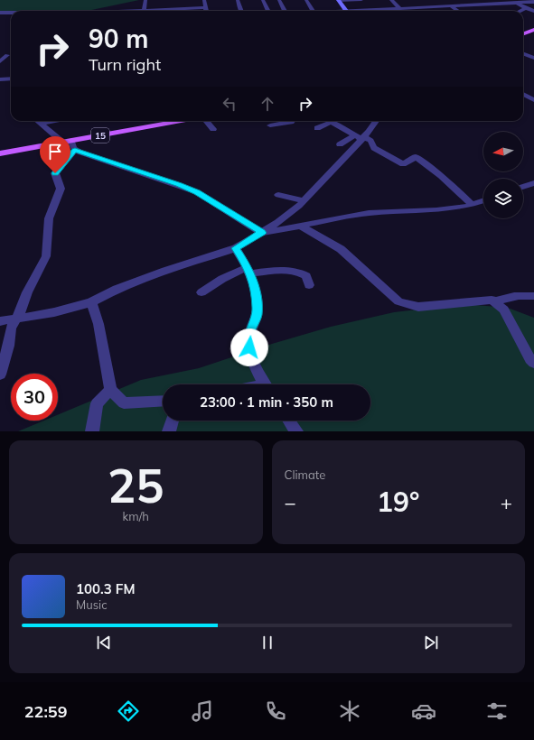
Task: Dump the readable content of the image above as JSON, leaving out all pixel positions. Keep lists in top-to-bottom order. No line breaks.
{"streets":{"main road":["15"]},"north":"left","page":{"turn":["90 m","Turn right"],"limit":"30","trip":"23:00 · 1 min · 350 m","tile":[["25","km/h"],"Climate"],"heat":["−","19°","+"],"song":["100.3 FM","Music"],"tabs":"22:59"}}
